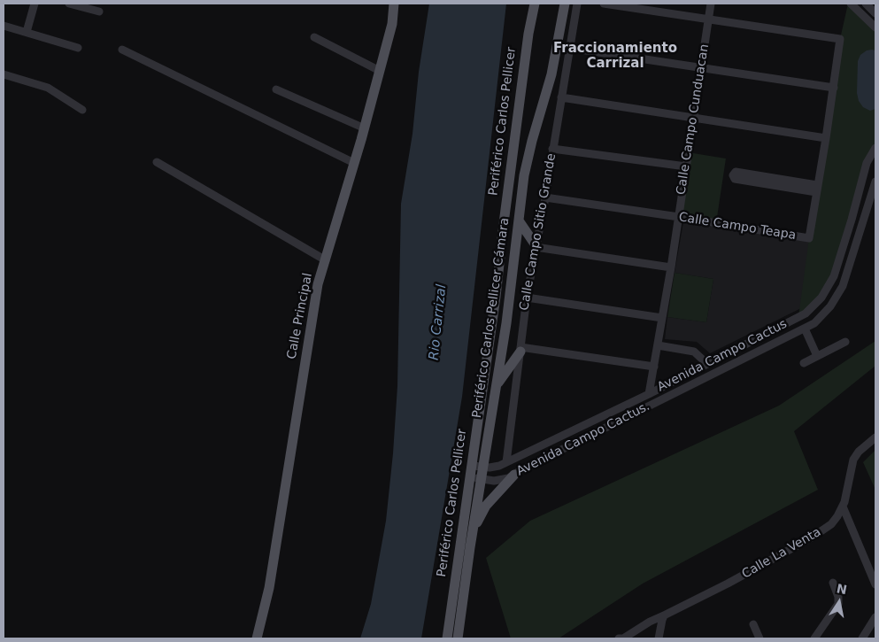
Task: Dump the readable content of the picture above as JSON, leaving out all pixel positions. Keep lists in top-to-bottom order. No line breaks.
{"streets":{"main road":["Periférico Carlos Pellicer","Calle Principal","Periférico Carlos Pellicer Cámara"],"street":["Calle Campo Cunduacan","Calle Campo Teapa","Calle Campo Sitio Grande","Avenida Campo Cactus","Avenida Campo Cactus.","Calle La Venta"]},"crossings":[["Calle Campo Cunduacan","Calle Campo Teapa"],["Calle Campo Cunduacan","Avenida Campo Cactus"],["Periférico Carlos Pellicer","Avenida Campo Cactus"],["Periférico Carlos Pellicer","Avenida Campo Cactus."],["Calle Campo Teapa","Calle Campo Sitio Grande"],["Calle Campo Sitio Grande","Avenida Campo Cactus"],["Periférico Carlos Pellicer Cámara","Avenida Campo Cactus"],["Periférico Carlos Pellicer Cámara","Avenida Campo Cactus."]],"districts":["Fraccionamiento Carrizal"],"water":["Rio Carrizal"],"north":"top"}
